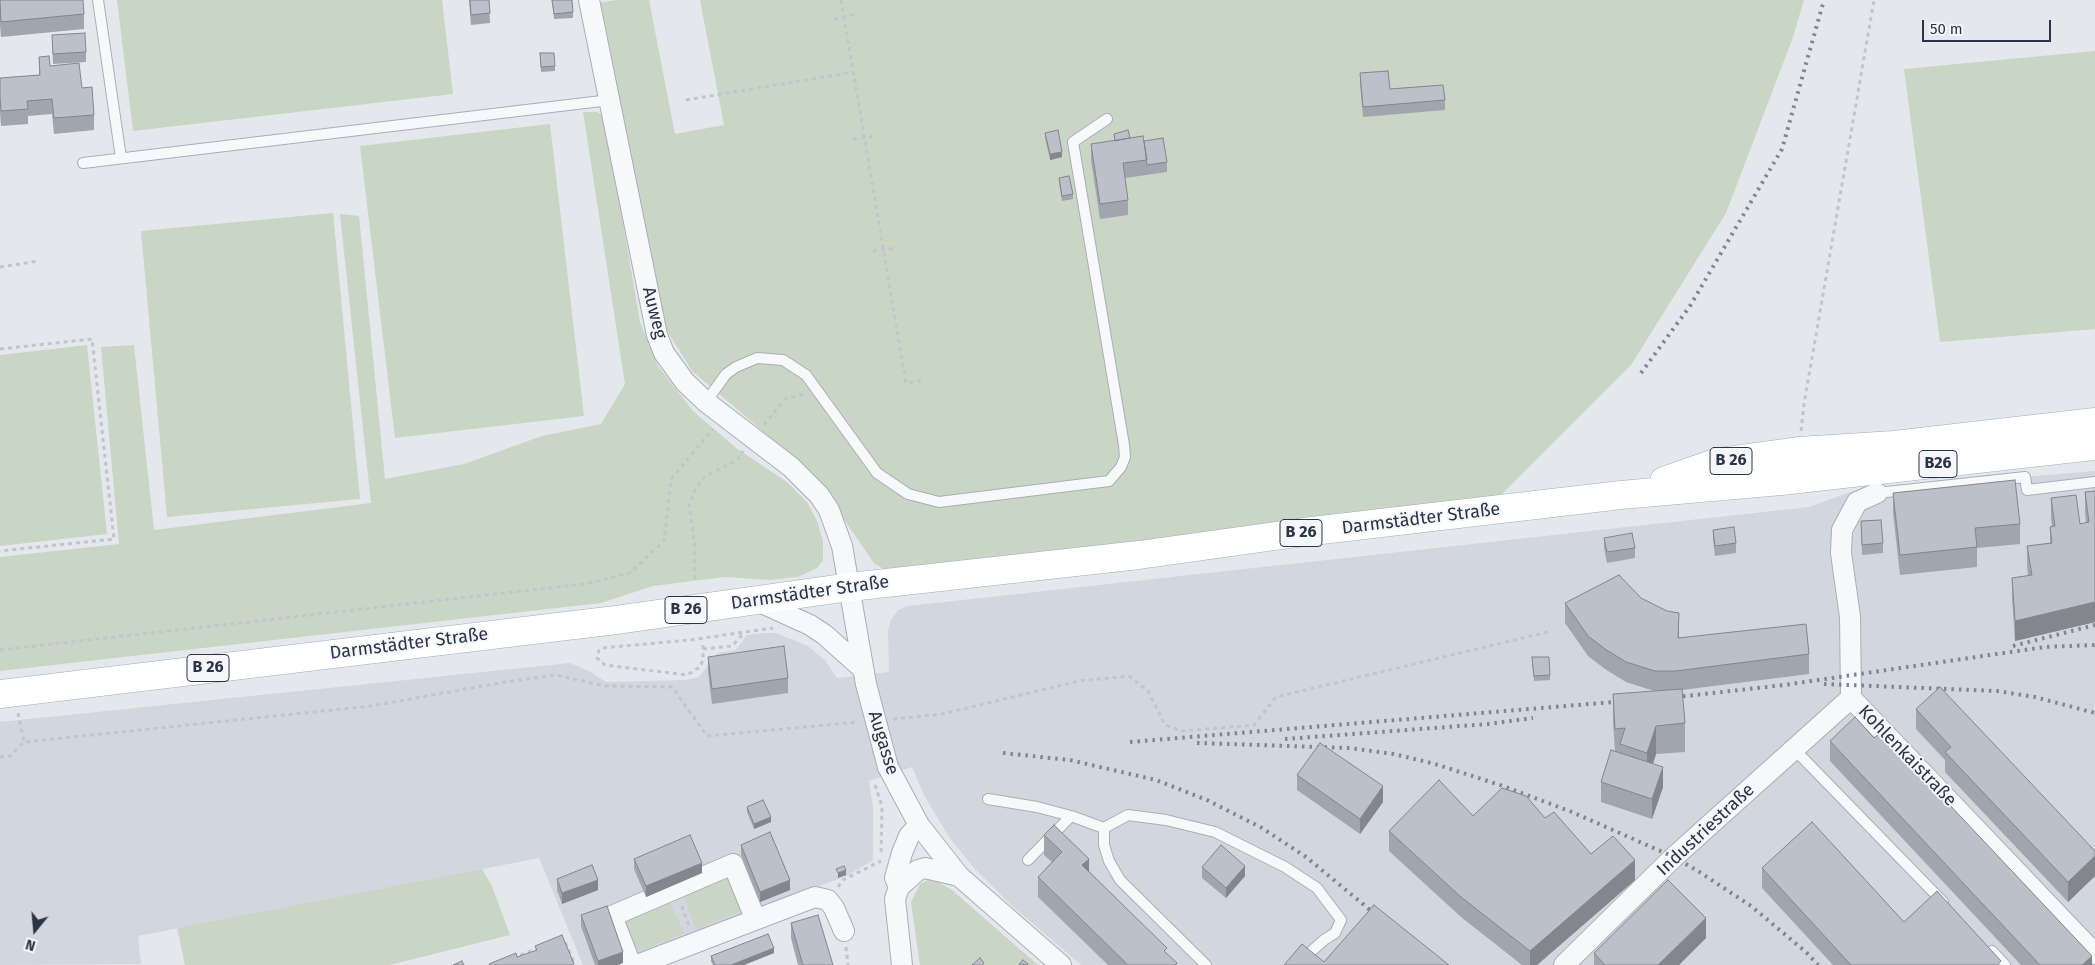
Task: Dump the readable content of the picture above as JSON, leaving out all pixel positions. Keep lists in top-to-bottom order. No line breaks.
{"streets":{"main road":["B 26","B26","Darmstädter Straße"],"street":["Auweg","Augasse","Kohlenkaistraße","Industriestraße"]},"crossings":[["Auweg","Darmstädter Straße"],["Auweg","Augasse"],["Darmstädter Straße","Augasse"],["Kohlenkaistraße","Industriestraße"]],"scale_bar":"50 m","north":"bottom"}
